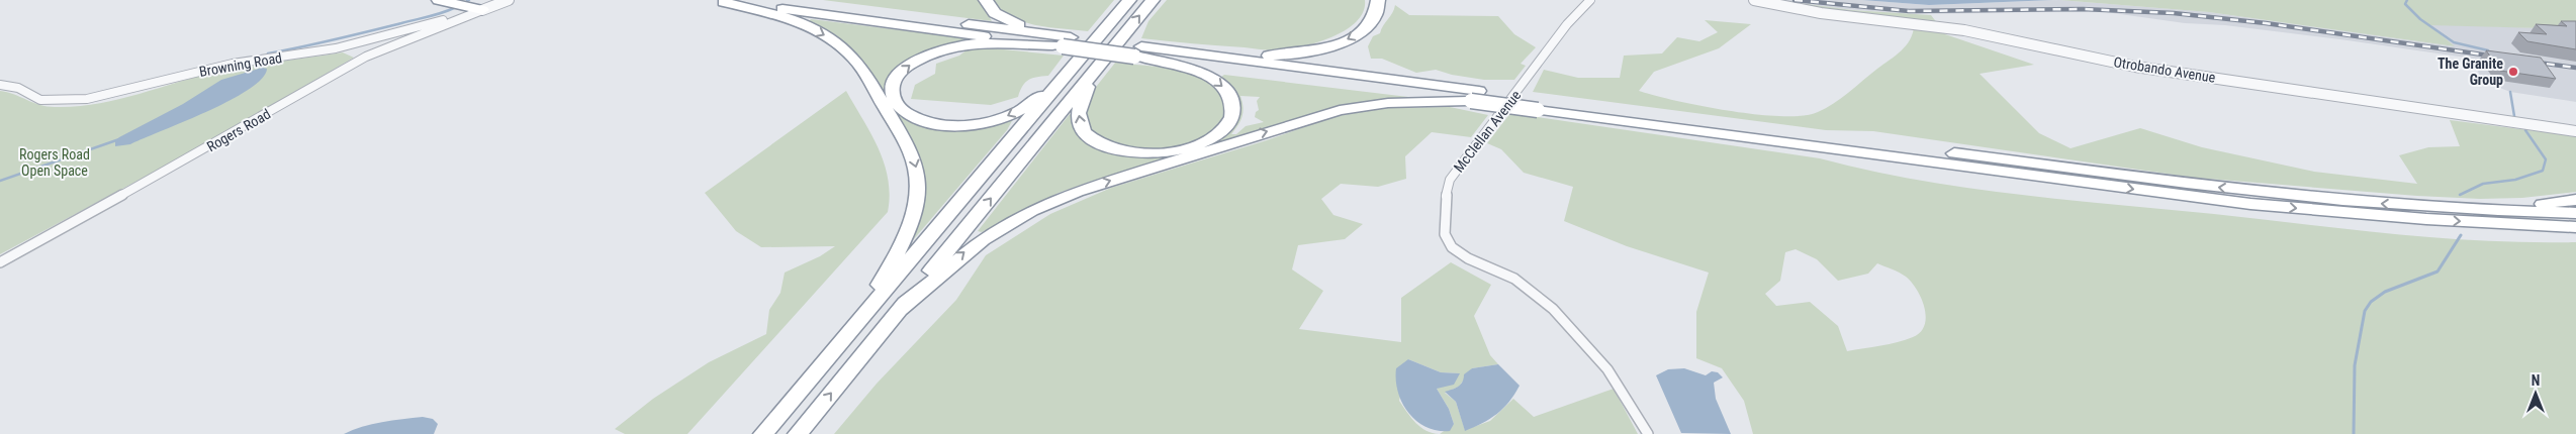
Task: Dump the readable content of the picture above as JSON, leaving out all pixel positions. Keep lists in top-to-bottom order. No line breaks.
{"streets":{"street":["Browning Road","Otrobando Avenue","Rogers Road","McClellan Avenue"]},"crossings":[["Browning Road","Rogers Road"]],"parks":["Rogers Road Open Space"],"places":["The Granite Group"],"north":"top"}
